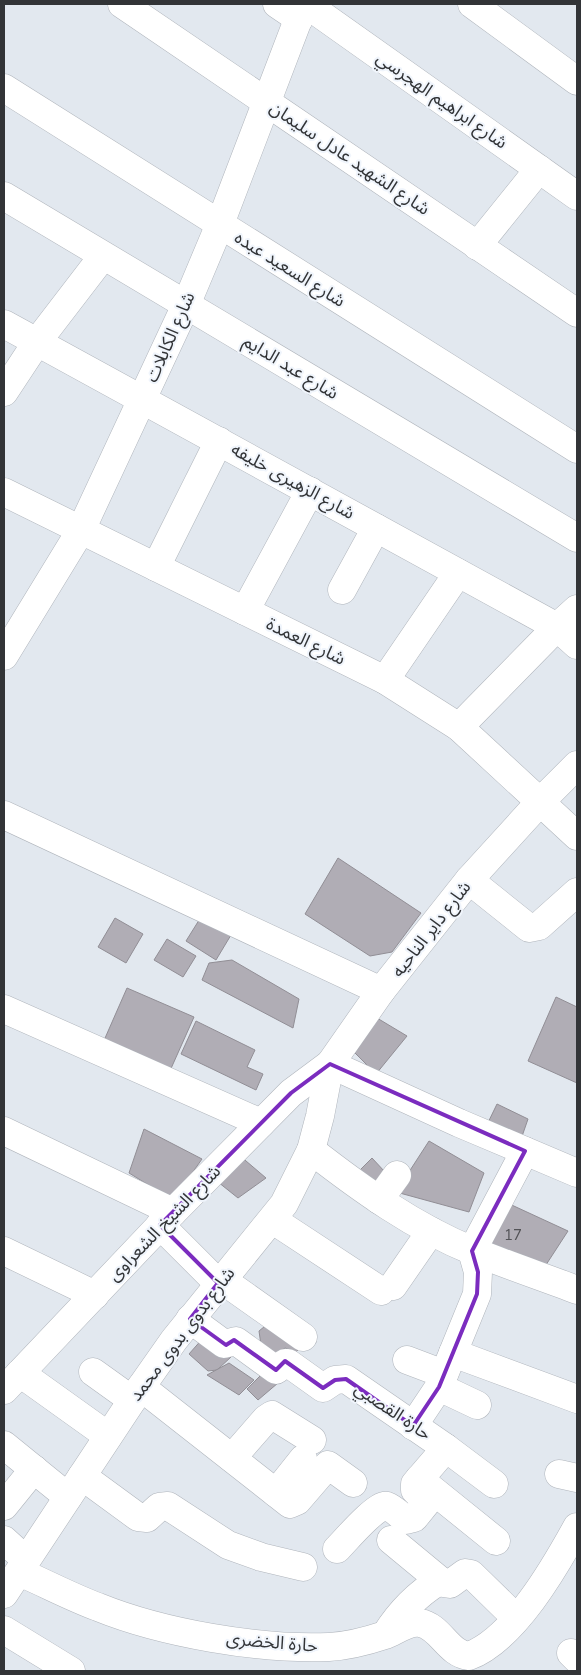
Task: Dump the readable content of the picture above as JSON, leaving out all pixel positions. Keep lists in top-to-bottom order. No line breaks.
{"streets":{"street":["شارع ابراهيم الهجرسي","شارع الشهيد عادل سليمان","شارع السعيد عبده","شارع الكابلات","شارع عبد الدايم","شارع الزهيرى خليفه","شارع العمدة","شارع داير الناحيه","شارع الشيخ الشعراوى","شارع بدوى بدوى محمد","حارة القصبي","حارة الخضرى"]},"crossings":[["شارع ابراهيم الهجرسي","شارع الكابلات"],["شارع الشهيد عادل سليمان","شارع الكابلات"],["شارع السعيد عبده","شارع الكابلات"],["شارع الكابلات","شارع عبد الدايم"],["شارع الكابلات","شارع الزهيرى خليفه"],["شارع الكابلات","شارع العمدة"],["شارع العمدة","شارع داير الناحيه"],["شارع داير الناحيه","شارع الشيخ الشعراوى"],["شارع داير الناحيه","شارع بدوى بدوى محمد"],["شارع الشيخ الشعراوى","شارع بدوى بدوى محمد"],["شارع بدوى بدوى محمد","حارة القصبي"],["شارع بدوى بدوى محمد","حارة الخضرى"]],"house_numbers":["17"]}
